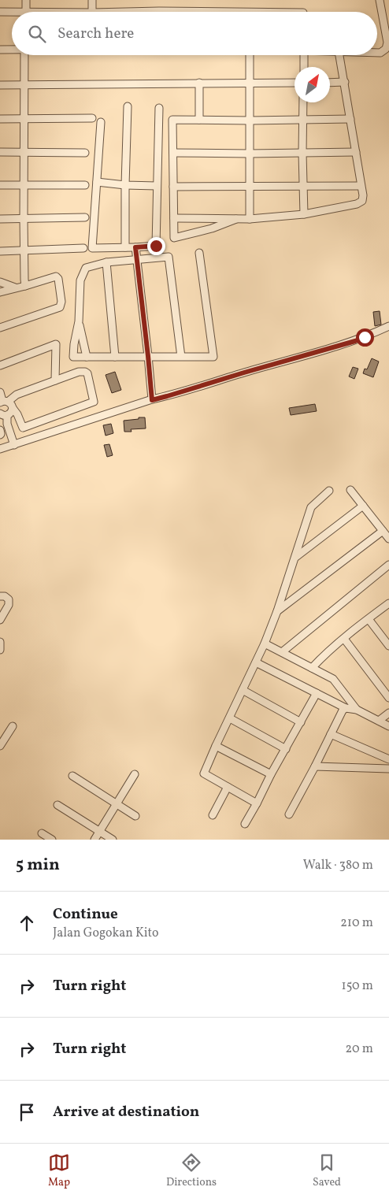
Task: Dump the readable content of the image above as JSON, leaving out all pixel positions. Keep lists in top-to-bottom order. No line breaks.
{"north":"top right","page":{"search":"Search here","heading":["5 min","Walk · 380 m"],"list":[["Continue","Jalan Gogokan Kito","210 m"],["Turn right","150 m"],["Turn right","20 m"],"Arrive at destination"],"nav":["Map","Directions","Saved"]}}
